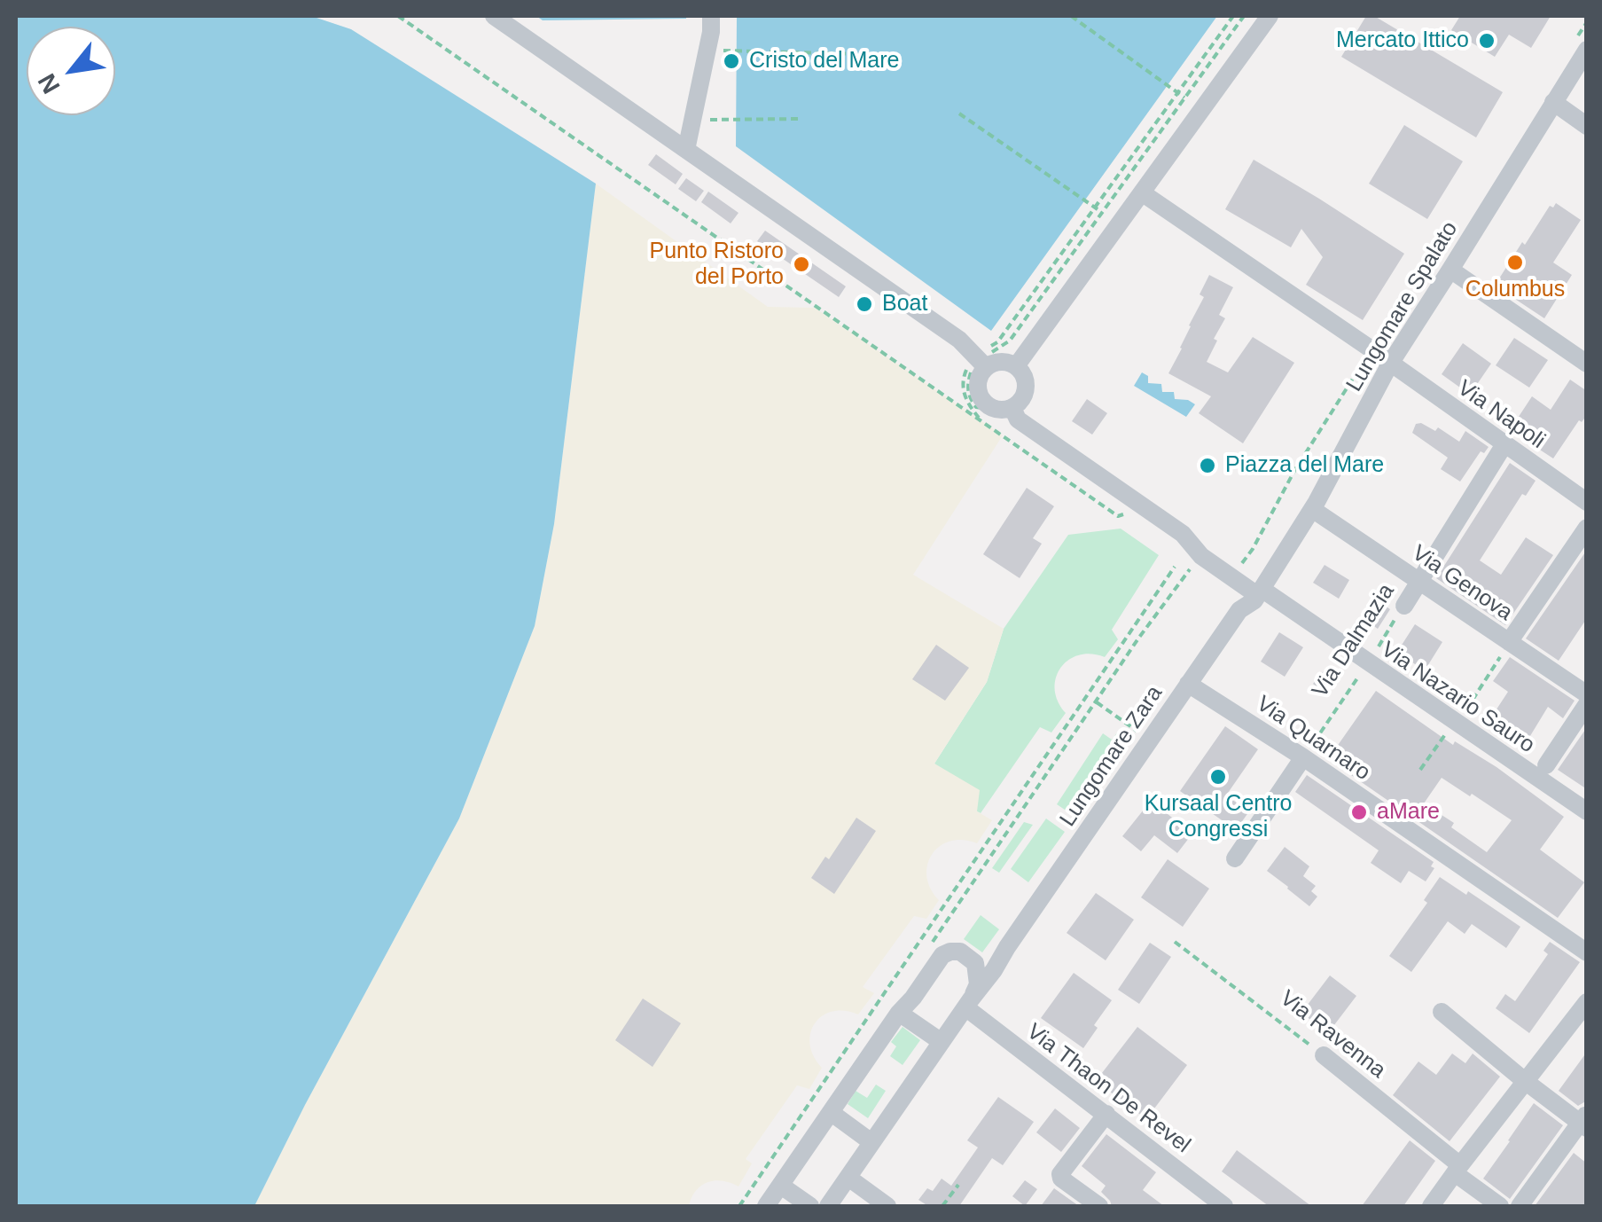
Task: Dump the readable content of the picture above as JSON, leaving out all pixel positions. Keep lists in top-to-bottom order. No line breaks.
{"streets":{"street":["Lungomare Spalato","Via Napoli","Via Genova","Via Dalmazia","Via Nazario Sauro","Via Quarnaro","Lungomare Zara","Via Ravenna","Via Thaon De Revel"]},"crossings":[["Lungomare Spalato","Via Napoli"],["Lungomare Spalato","Via Genova"],["Lungomare Spalato","Via Nazario Sauro"],["Lungomare Spalato","Lungomare Zara"],["Via Napoli","Via Dalmazia"],["Via Genova","Via Dalmazia"],["Via Dalmazia","Via Nazario Sauro"],["Via Dalmazia","Via Quarnaro"],["Via Nazario Sauro","Lungomare Zara"],["Via Quarnaro","Lungomare Zara"],["Lungomare Zara","Via Thaon De Revel"]],"places":["Mercato Ittico","Cristo del Mare","Columbus","Punto Ristoro del Porto","Boat","Piazza del Mare","Kursaal Centro Congressi","aMare"],"north":"bottom left"}
